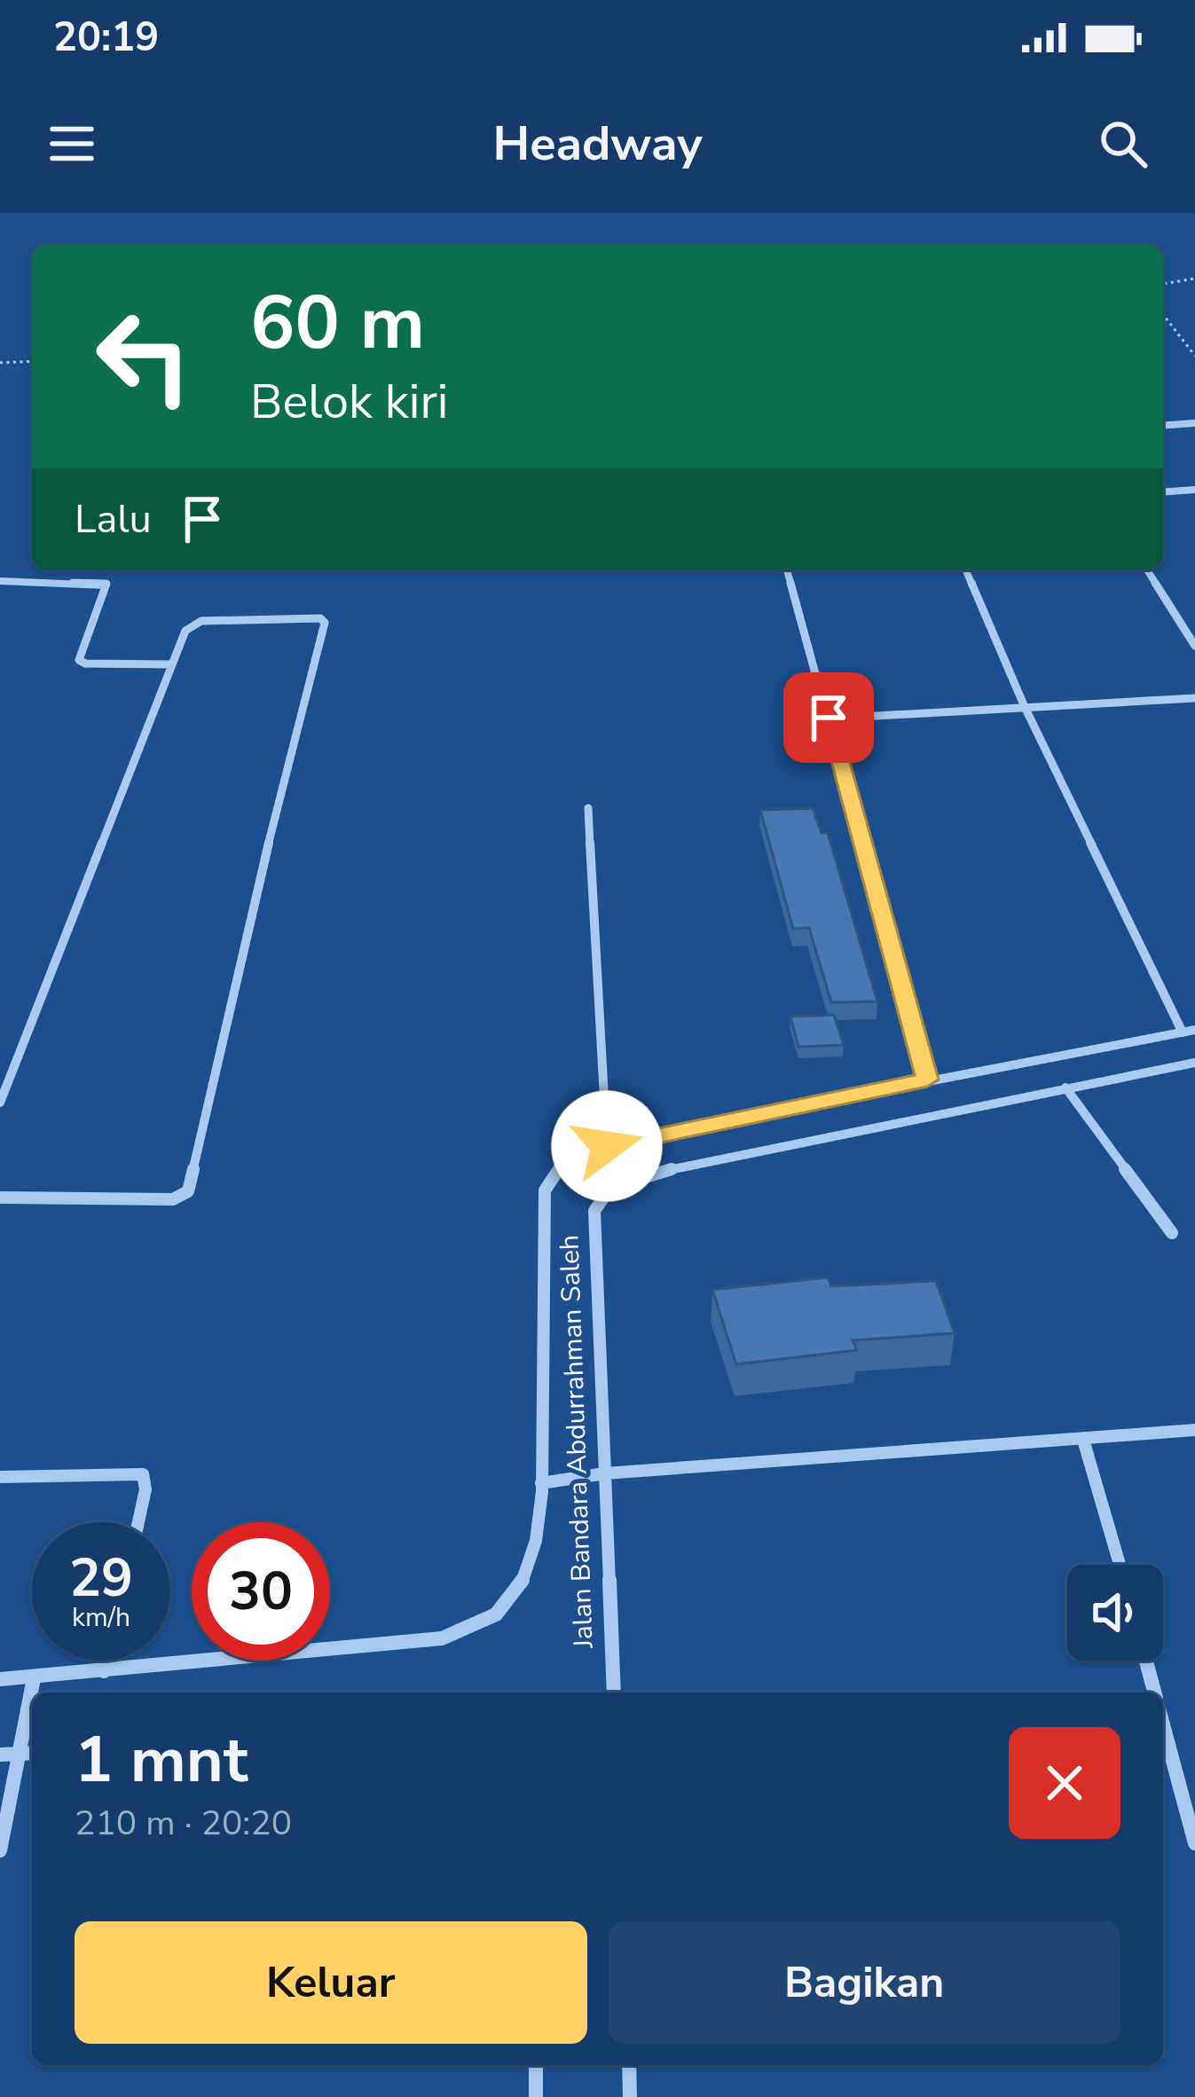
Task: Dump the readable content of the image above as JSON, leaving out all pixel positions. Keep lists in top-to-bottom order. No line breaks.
{"streets":{"street":["Jalan Bandara Abdurrahman Saleh"]},"page":{"status":"20:19","header":"Headway","turn":["60 m","Belok kiri"],"then":"Lalu","speed":"29 km/h","limit":"30","heading":["1 mnt","210 m · 20:20"],"buttons":["Keluar","Bagikan"]}}
